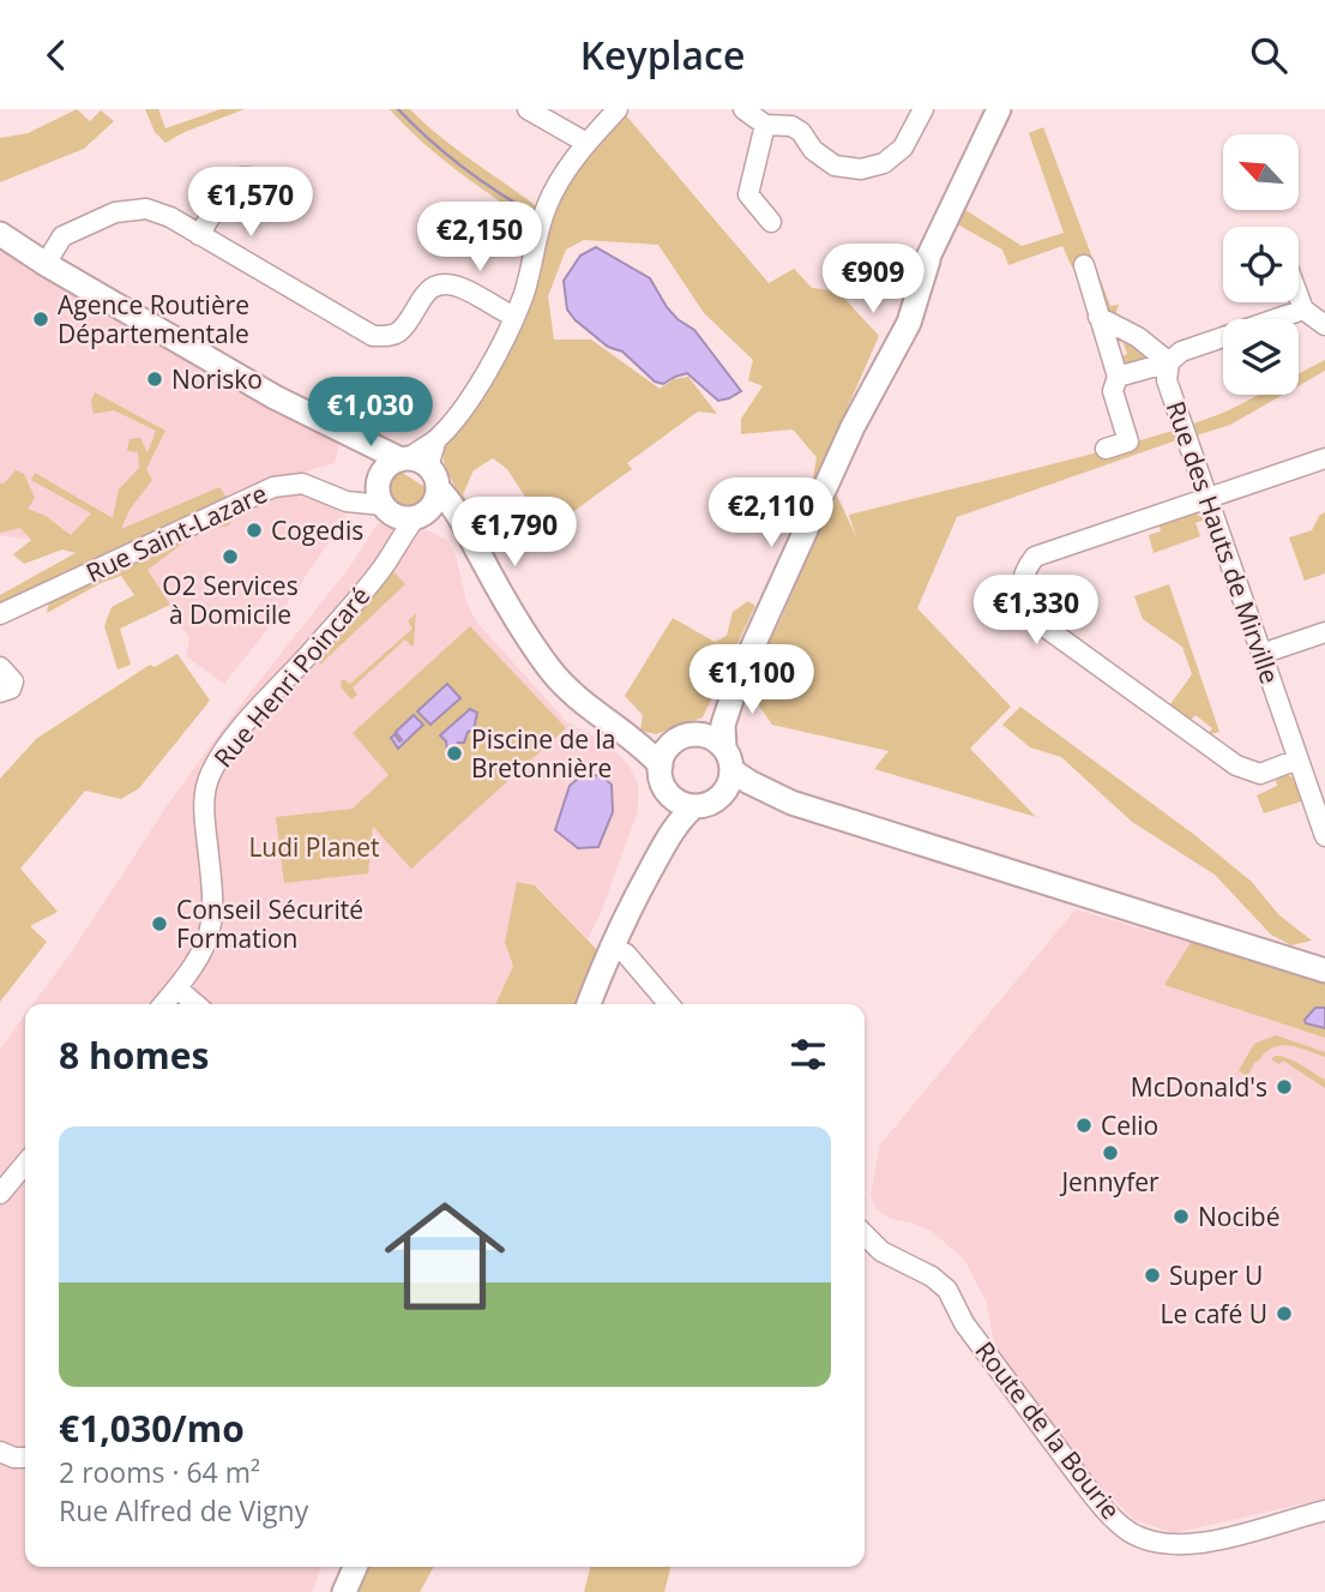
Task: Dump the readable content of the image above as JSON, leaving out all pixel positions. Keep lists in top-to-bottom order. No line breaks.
{"streets":{"street":["Rue Saint-Lazare","Rue des Hauts de Mirville","Rue Henri Poincaré","Route de la Bourie"]},"crossings":[["Rue Saint-Lazare","Rue Henri Poincaré"]],"parks":["Ludi Planet"],"places":["Agence Routière Départementale","Norisko","Cogedis","O2 Services à Domicile","Piscine de la Bretonnière","Conseil Sécurité Formation","McDonald's","Celio","Jennyfer","Nocibé","Super U","Le café U"],"north":"top left","page":{"header":"Keyplace","price":["€1,570","€2,150","€909","€1,030","€2,110","€1,790","€1,330","€1,100"],"heading":"8 homes","list":[{"name":"€1,030/mo","note":"2 rooms · 64 m² · Rue Alfred de Vigny"}]}}
